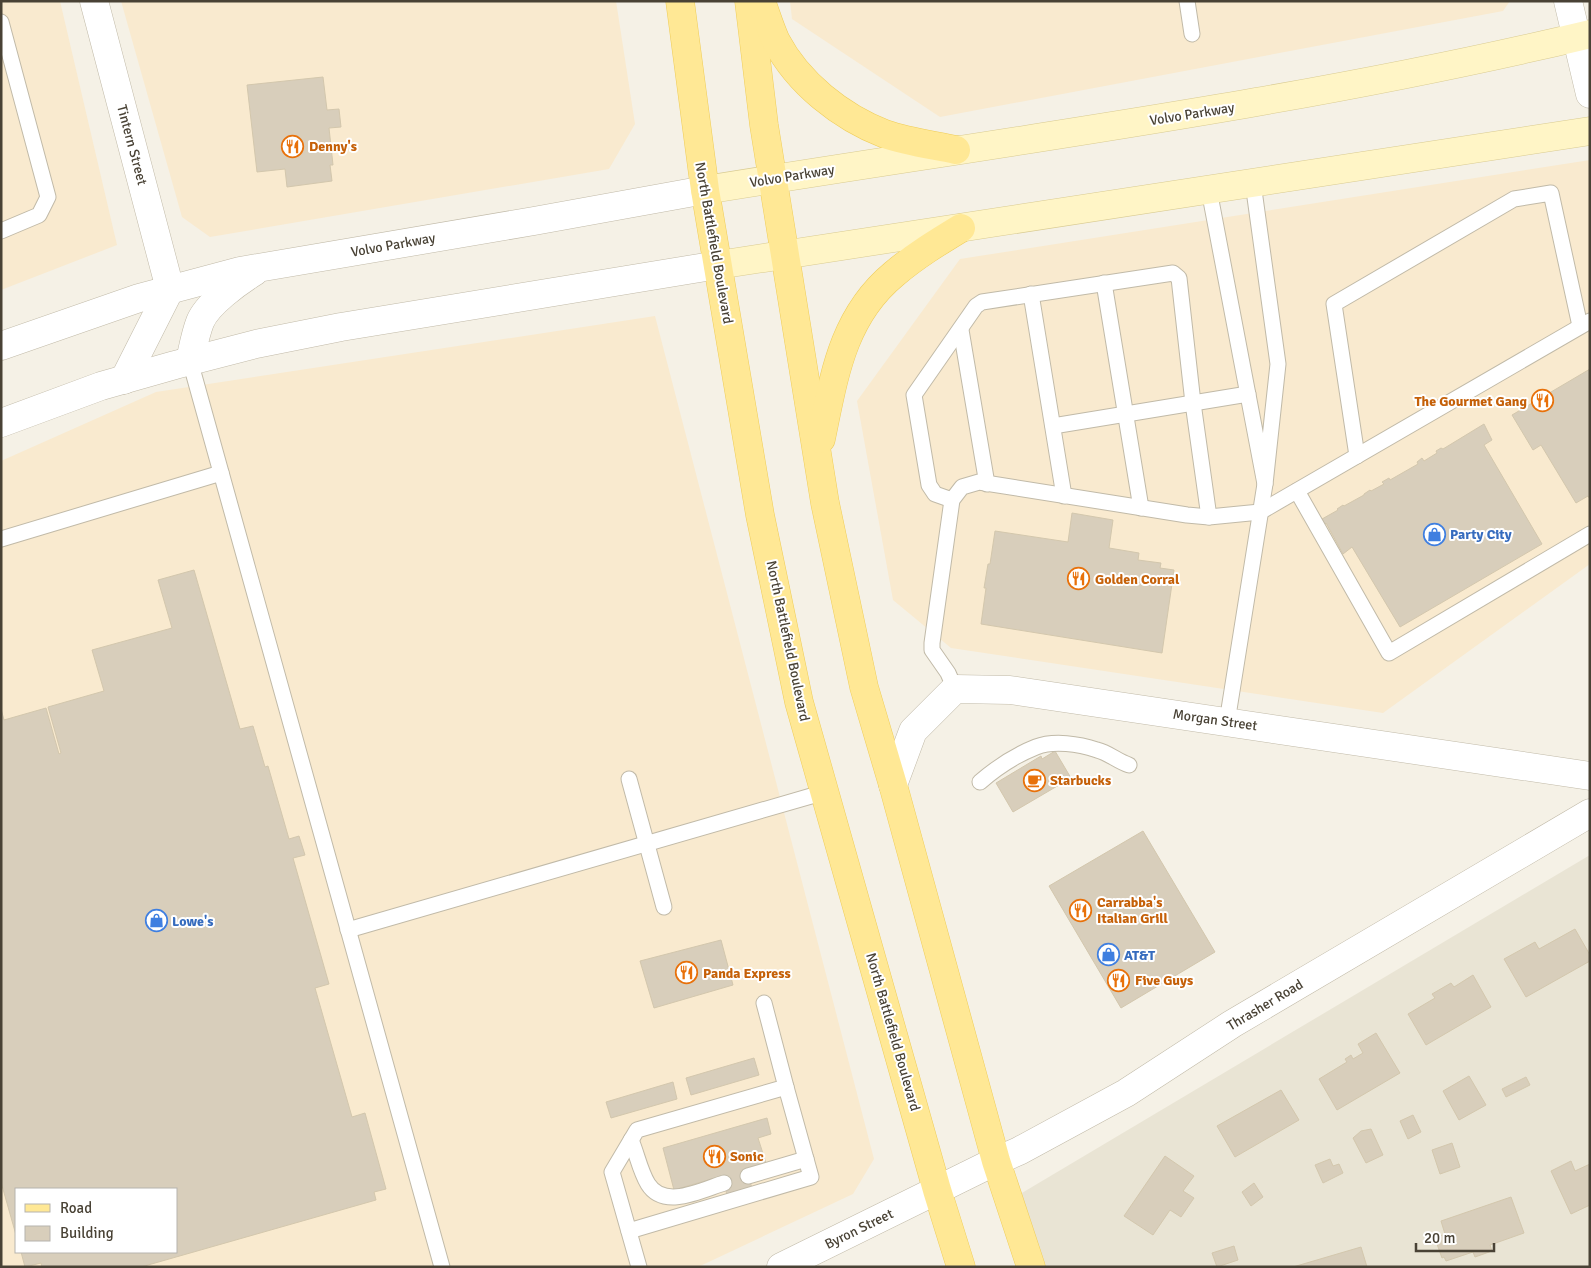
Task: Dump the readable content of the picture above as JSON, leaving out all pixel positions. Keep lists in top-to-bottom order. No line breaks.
{"streets":{"main road":["Volvo Parkway","North Battlefield Boulevard"],"street":["Tintern Street","Morgan Street","Thrasher Road","Byron Street"]},"crossings":[["Volvo Parkway","Tintern Street"],["Volvo Parkway","North Battlefield Boulevard"],["North Battlefield Boulevard","Thrasher Road"],["North Battlefield Boulevard","Byron Street"],["Thrasher Road","Byron Street"]],"places":{"restaurant":["Denny's","The Gourmet Gang","Golden Corral","Carrabba's Italian Grill","Panda Express","Five Guys","Sonic"],"shop":["Party City","Lowe's","AT&T"],"cafe":["Starbucks"]},"legend":["Road","Building"],"scale_bar":"20 m"}
